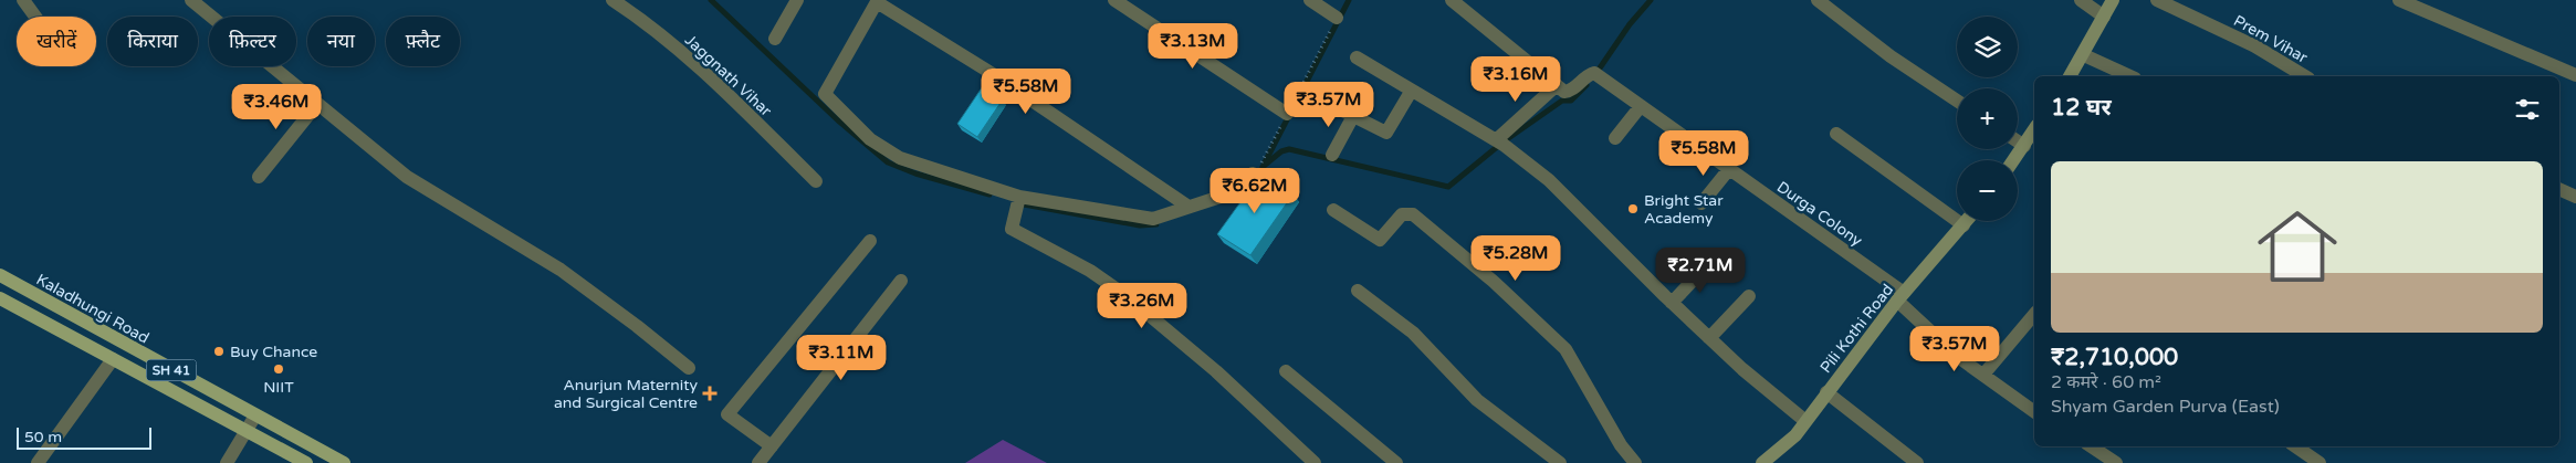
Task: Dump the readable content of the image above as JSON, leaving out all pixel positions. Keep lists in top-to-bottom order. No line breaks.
{"streets":{"main road":["Kaladhungi Road","SH 41"],"street":["Prem Vihar","Jaggnath Vihar","Durga Colony","Pili Kothi Road"]},"crossings":[["Durga Colony","Pili Kothi Road"]],"places":{"other":["Bright Star Academy","Buy Chance","NIIT"],"health":["Anurjun Maternity and Surgical Centre"]},"scale_bar":"50 m","page":{"map_buttons":["+","−"],"chip":["खरीदें","किराया","फ़िल्टर","नया","फ़्लैट"],"price":["₹3.13M","₹3.16M","₹5.58M","₹3.57M","₹3.46M","₹5.58M","₹6.62M","₹5.28M","₹2.71M","₹3.26M","₹3.57M","₹3.11M"],"heading":"12 घर","list":[{"name":"₹2,710,000","note":"2 कमरे · 60 m² · Shyam Garden Purva (East)"}],"scale":"50 m"}}
